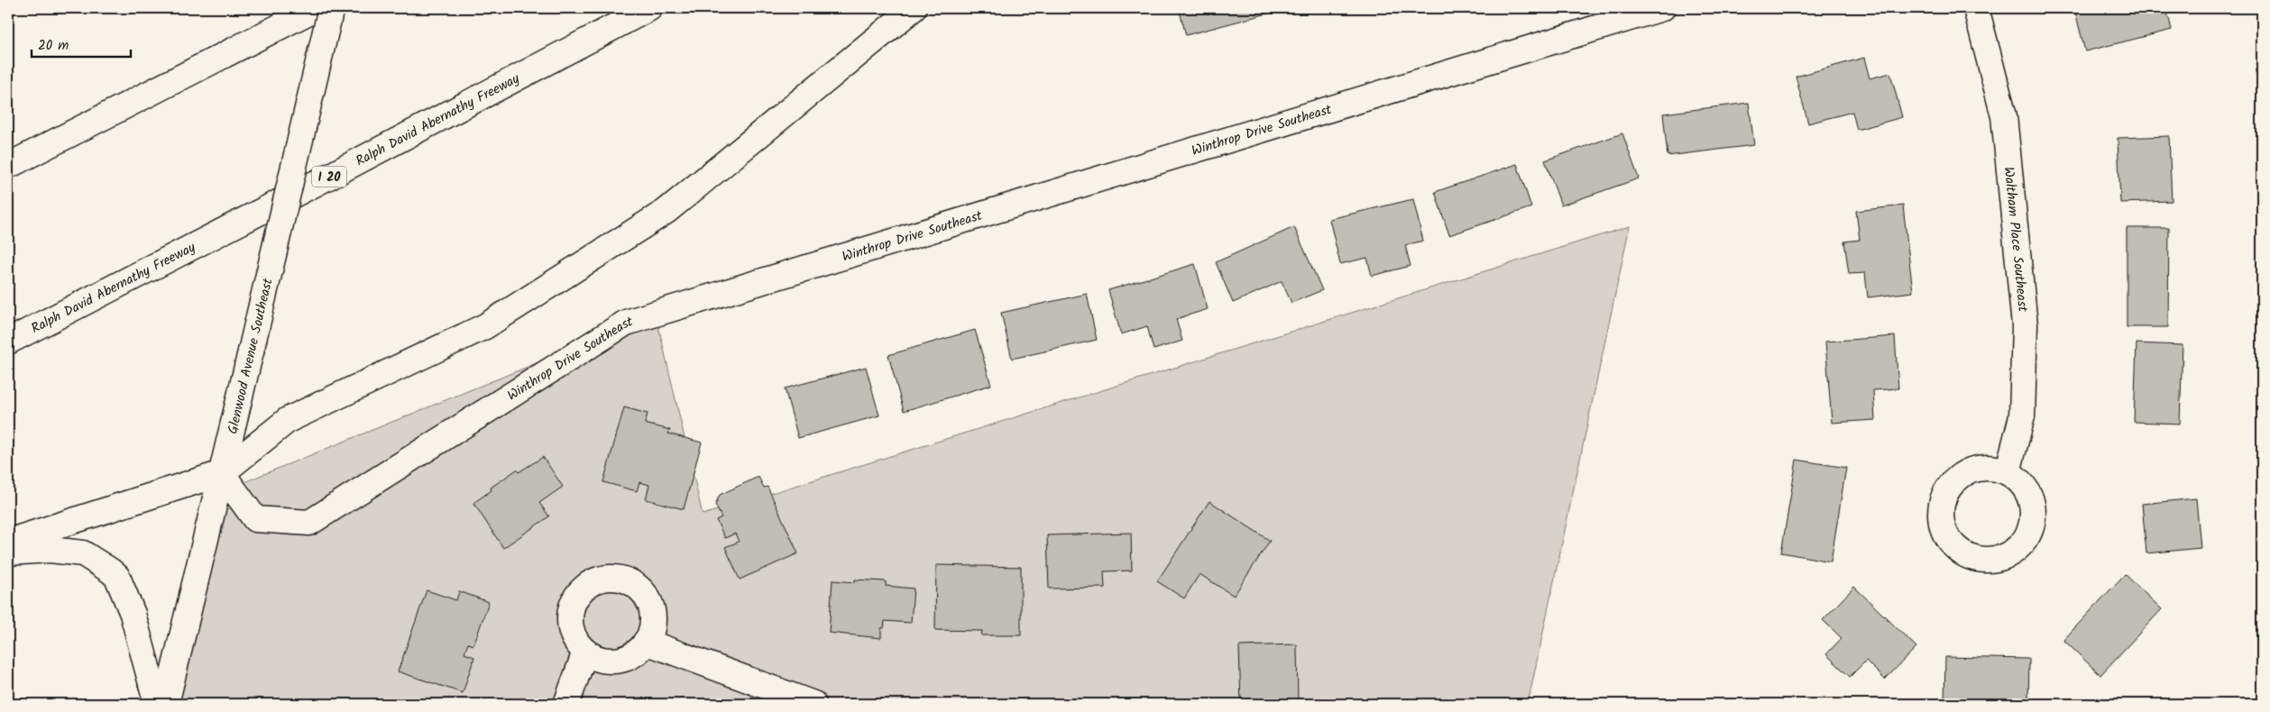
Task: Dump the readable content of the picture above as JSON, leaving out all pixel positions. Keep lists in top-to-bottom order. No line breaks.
{"streets":{"main road":["Ralph David Abernathy Freeway","Winthrop Drive Southeast","I 20","Waltham Place Southeast","Glenwood Avenue Southeast"]},"crossings":[["Winthrop Drive Southeast","Glenwood Avenue Southeast"]],"scale_bar":"20 m"}
